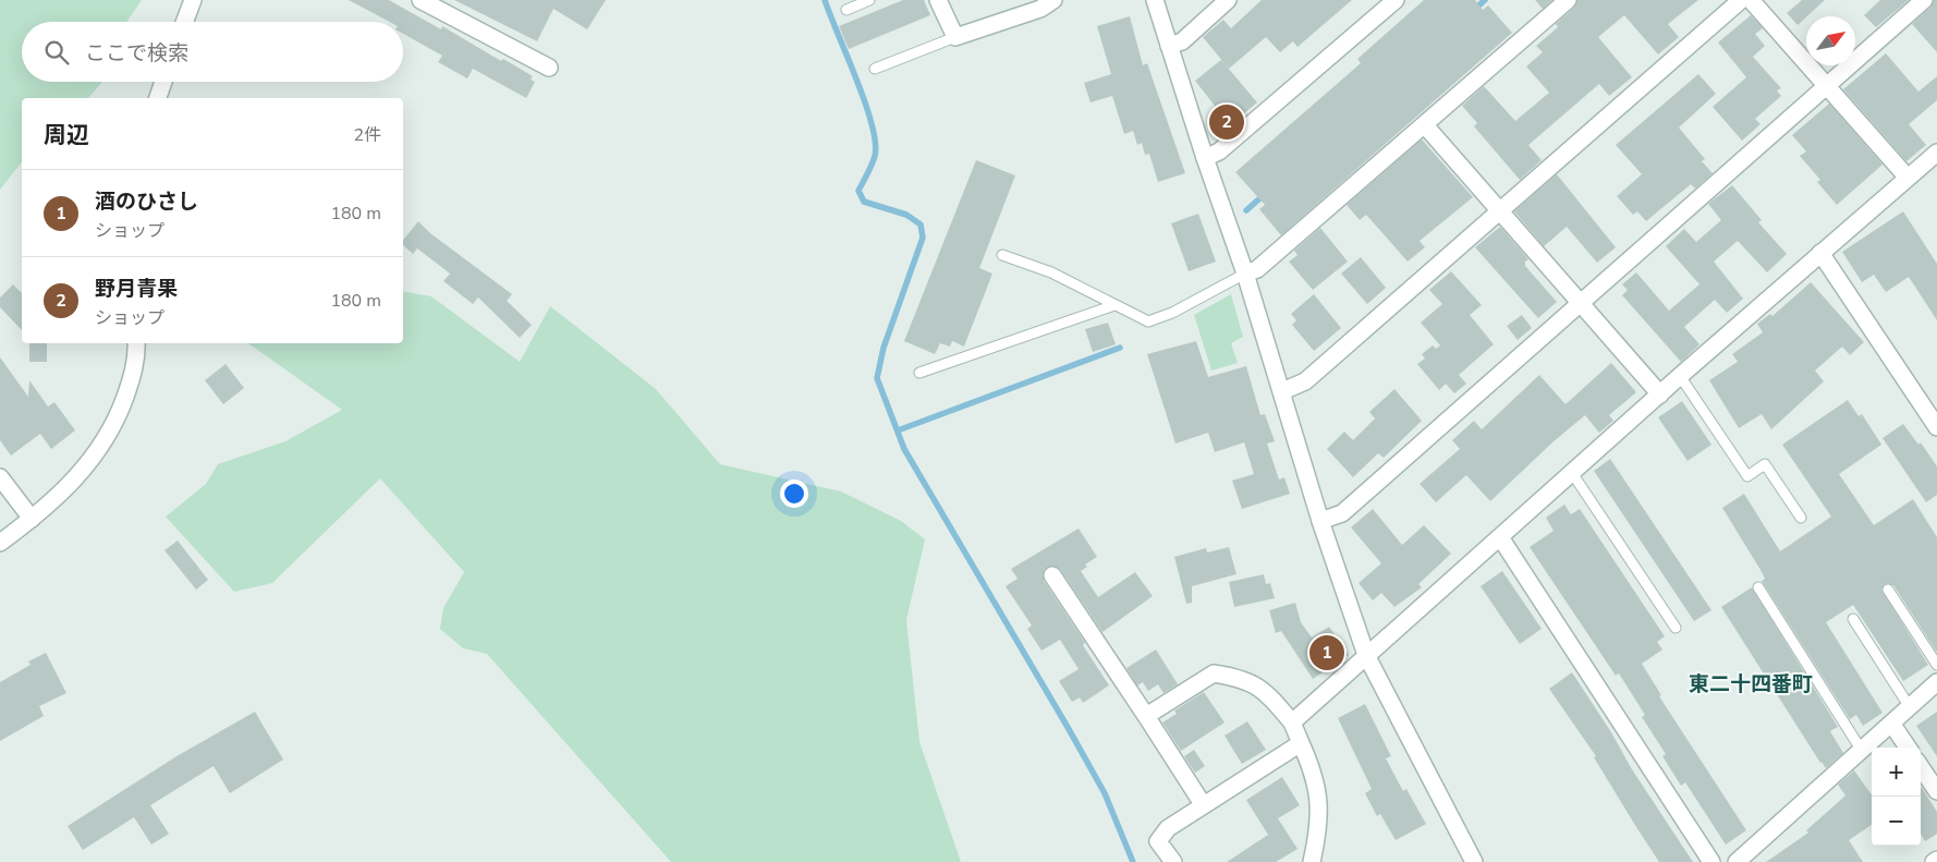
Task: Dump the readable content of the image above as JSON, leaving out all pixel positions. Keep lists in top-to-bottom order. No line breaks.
{"districts":["東二十四番町"],"north":"top right","page":{"search":"ここで検索","heading":["周辺","2件"],"pins":["2","1"],"list":[{"mark":"1","name":"酒のひさし","note":"ショップ","value":"180 m"},{"mark":"2","name":"野月青果","note":"ショップ","value":"180 m"}],"map_buttons":["+","−"]}}
